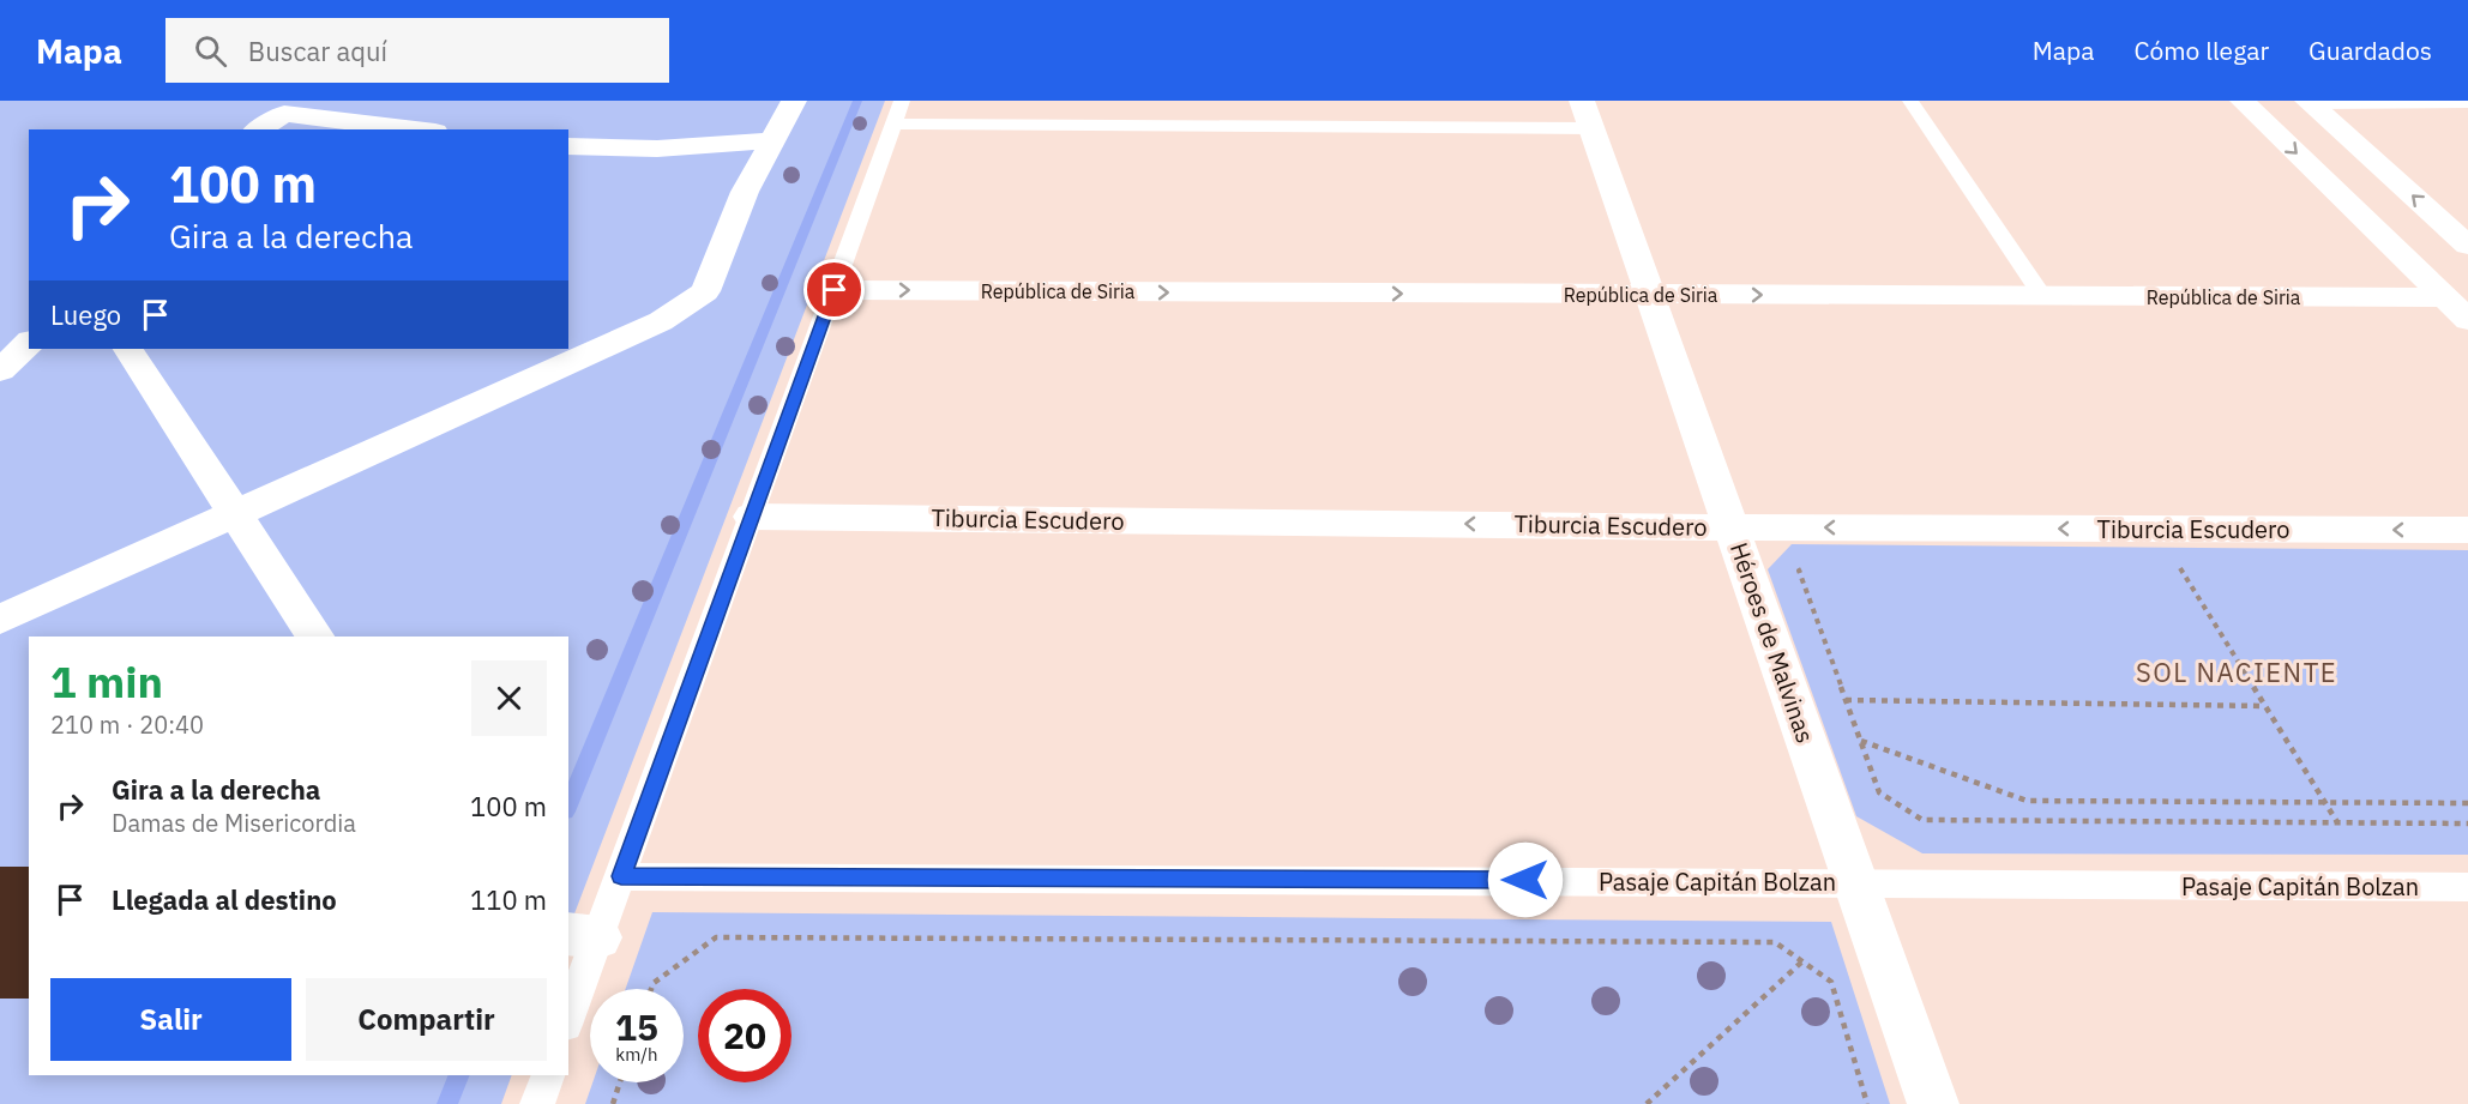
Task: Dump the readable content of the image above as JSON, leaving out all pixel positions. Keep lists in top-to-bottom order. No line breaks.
{"streets":{"street":["República de Siria","Tiburcia Escudero","Héroes de Malvinas"],"lane":["Pasaje Capitán Bolzan"]},"crossings":[["República de Siria","Héroes de Malvinas"],["Tiburcia Escudero","Héroes de Malvinas"],["Héroes de Malvinas","Pasaje Capitán Bolzan"]],"one_way":["República de Siria","Tiburcia Escudero"],"districts":["SOL NACIENTE"],"page":{"header":"Mapa","search":"Buscar aquí","nav":["Mapa","Cómo llegar","Guardados"],"turn":["100 m","Gira a la derecha"],"then":"Luego","heading":["1 min","210 m · 20:40"],"list":[{"name":"Gira a la derecha","note":"Damas de Misericordia","value":"100 m"},{"name":"Llegada al destino","value":"110 m"}],"buttons":["Salir","Compartir"],"speed":"15 km/h","limit":"20"}}
